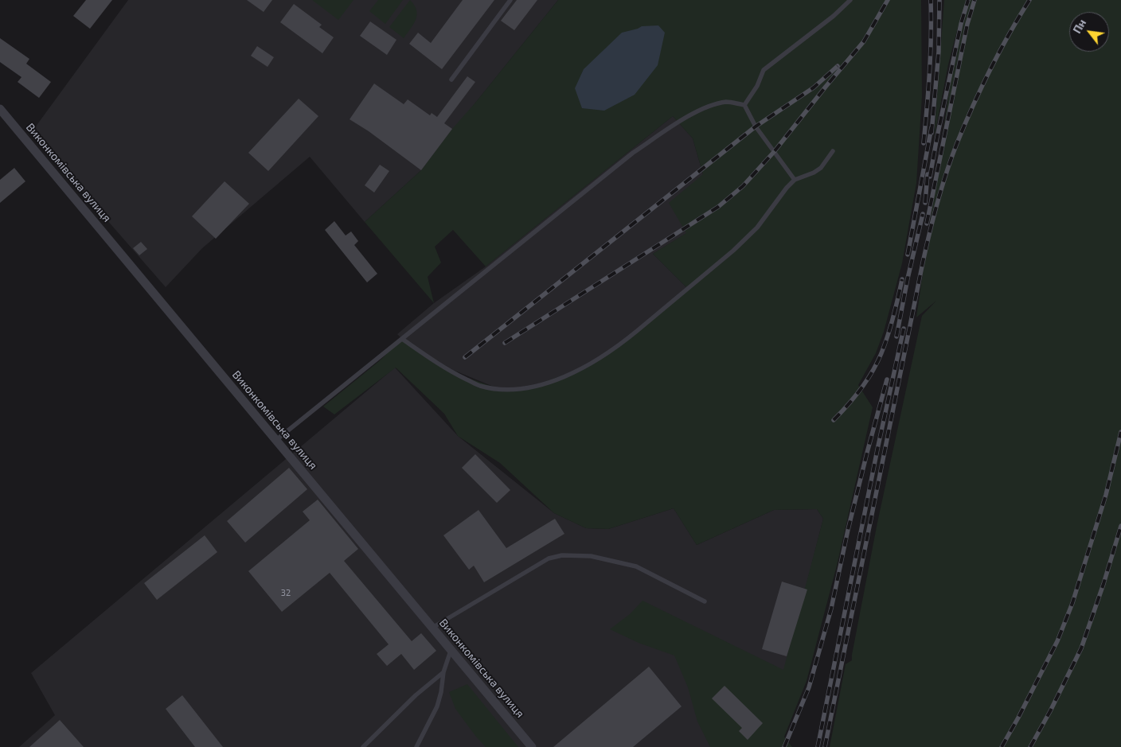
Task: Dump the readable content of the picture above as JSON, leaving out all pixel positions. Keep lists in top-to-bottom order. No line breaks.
{"streets":{"street":["Виконкомівська вулиця"]},"house_numbers":["32"],"north":"top left"}
